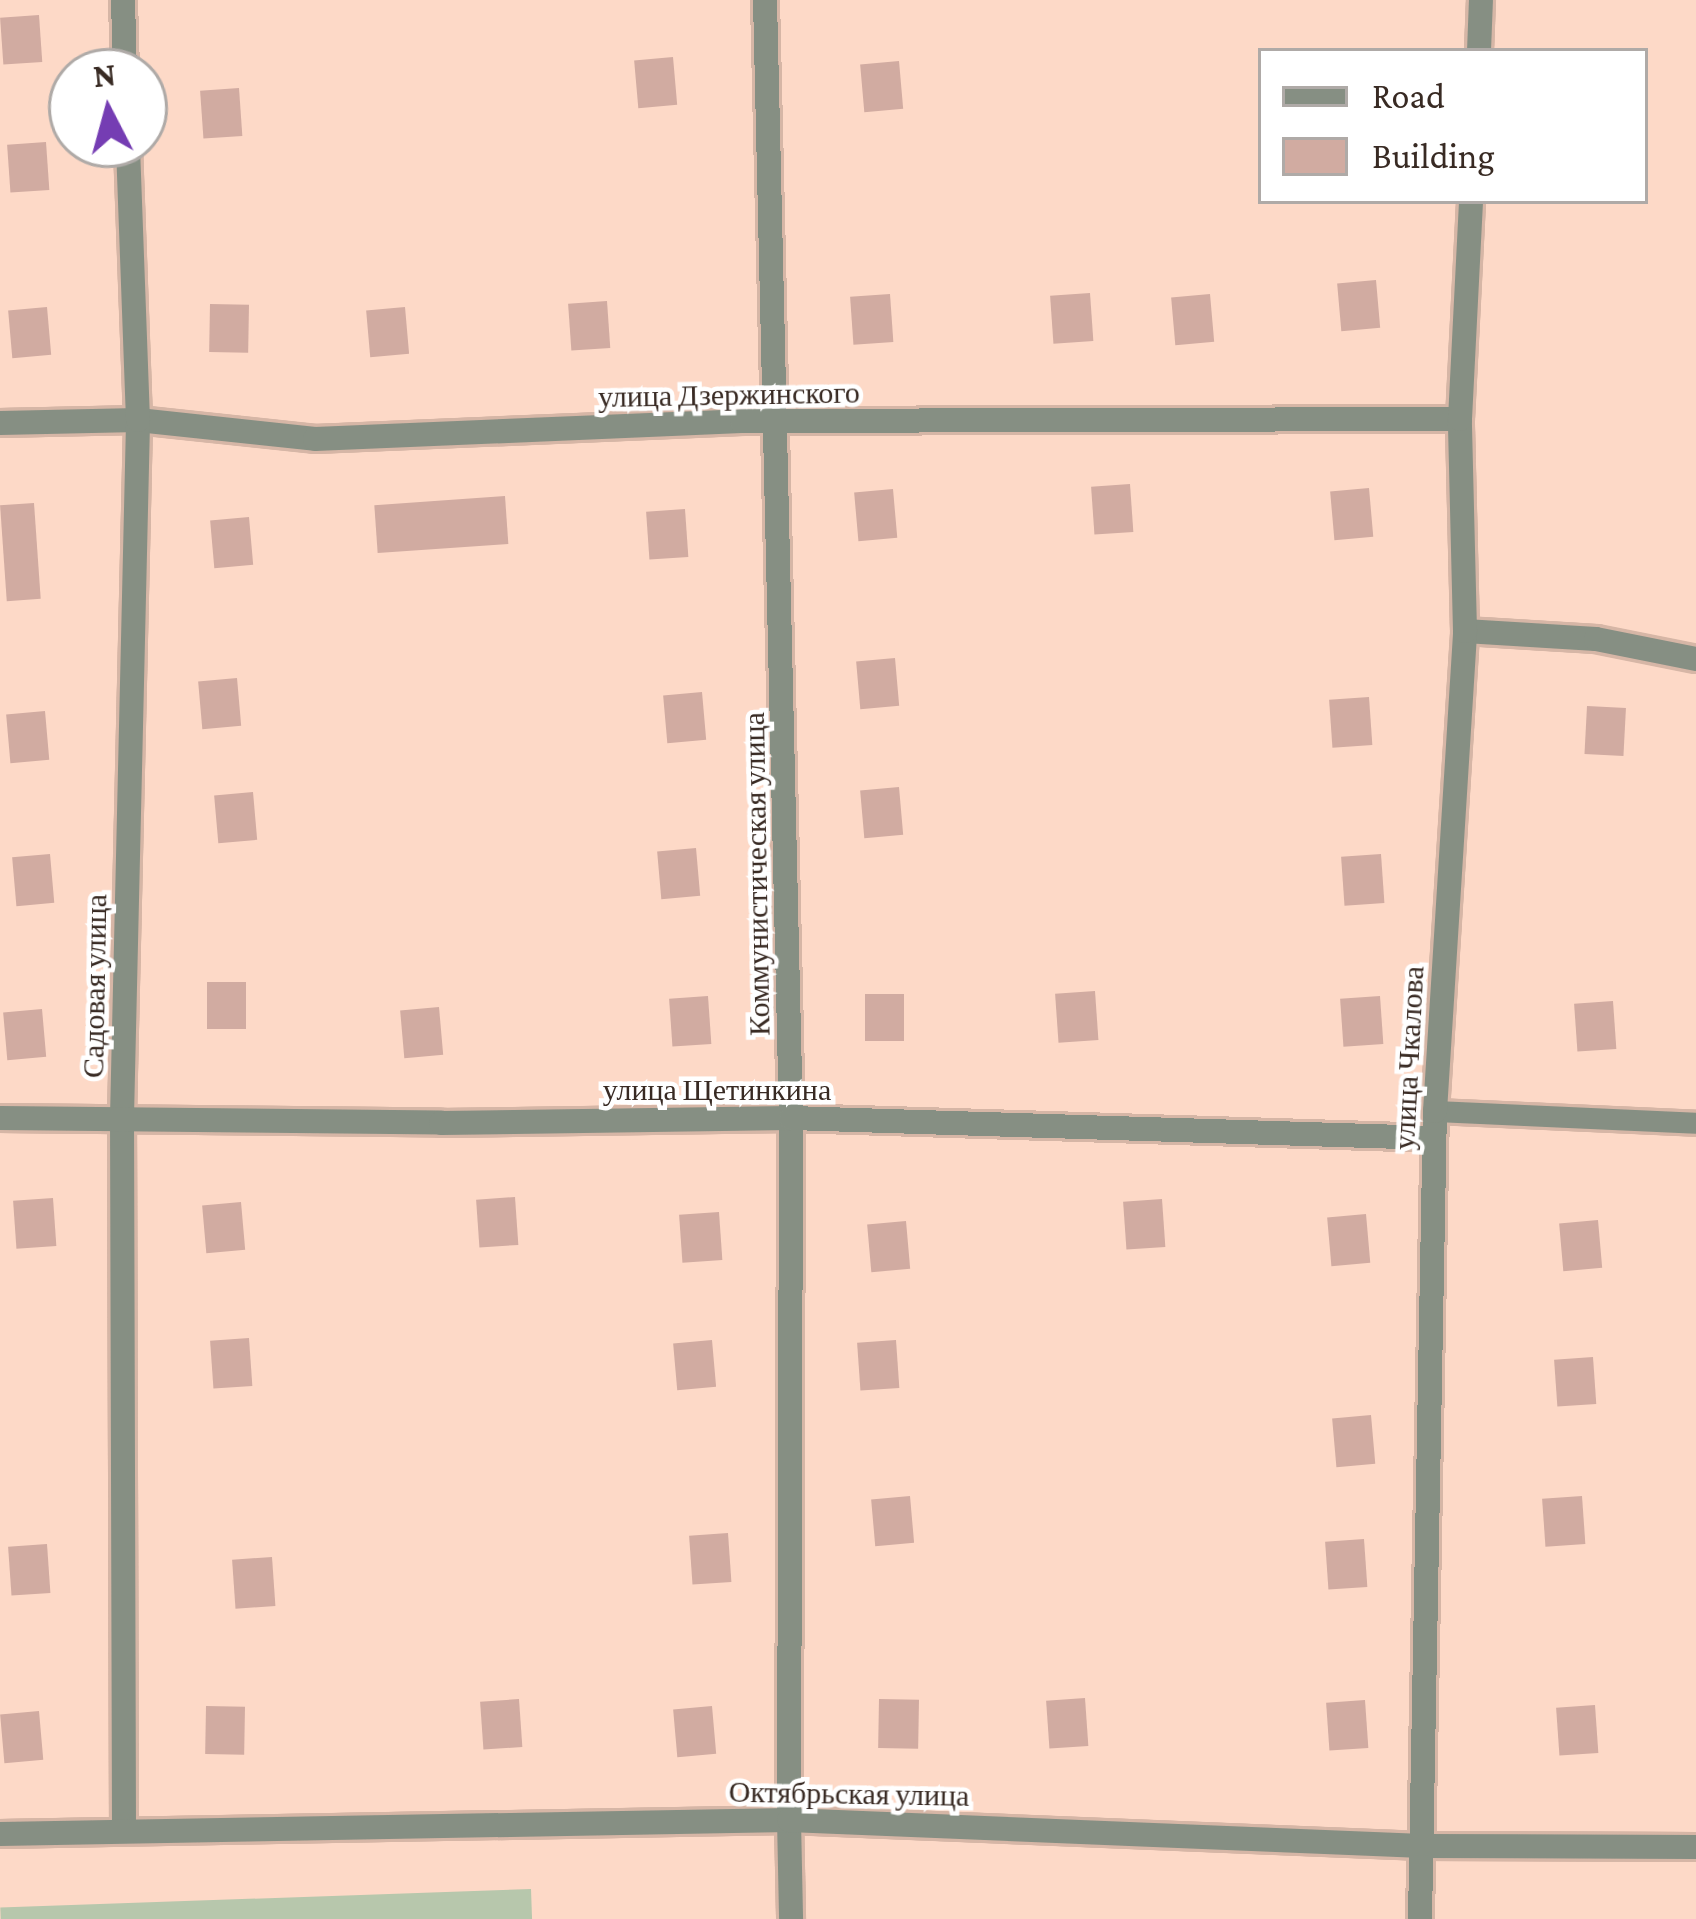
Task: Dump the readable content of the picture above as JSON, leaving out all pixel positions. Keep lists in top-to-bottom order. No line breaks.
{"streets":{"street":["улица Дзержинского","Коммунистическая улица","Садовая улица","улица Чкалова","улица Щетинкина","Октябрьская улица"]},"crossings":[["улица Дзержинского","Коммунистическая улица"],["улица Дзержинского","Садовая улица"],["улица Дзержинского","улица Чкалова"],["Коммунистическая улица","улица Щетинкина"],["Коммунистическая улица","Октябрьская улица"],["Садовая улица","улица Щетинкина"],["Садовая улица","Октябрьская улица"],["улица Чкалова","улица Щетинкина"],["улица Чкалова","Октябрьская улица"]],"legend":["Road","Building"],"north":"top"}
